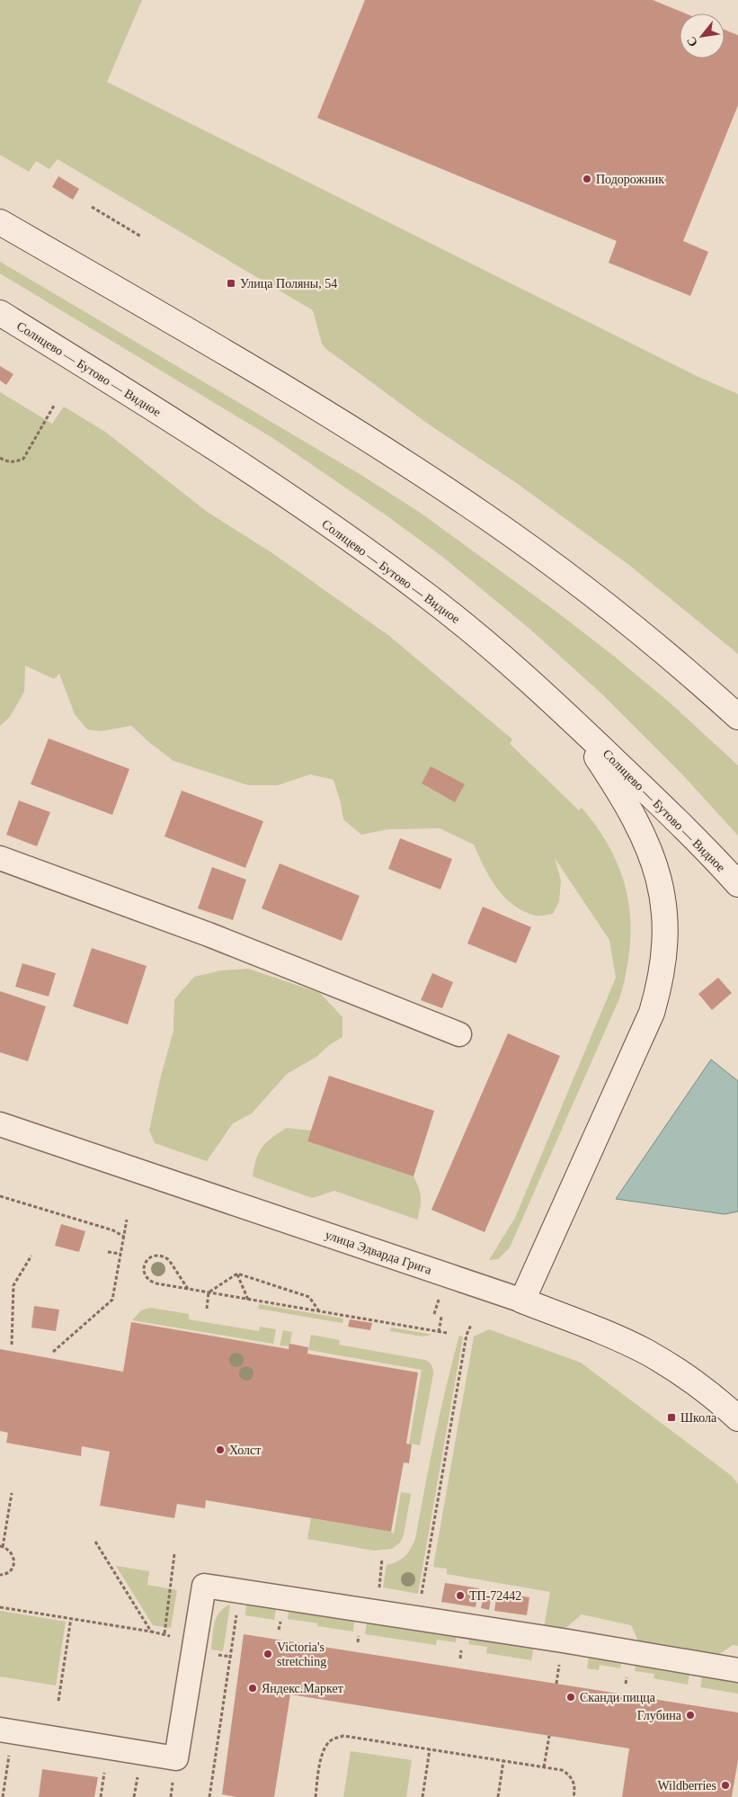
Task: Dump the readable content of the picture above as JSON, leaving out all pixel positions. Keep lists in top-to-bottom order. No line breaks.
{"streets":{"main road":["Солнцево — Бутово — Видное","улица Эдварда Грига"]},"places":{"other":["Подорожник","Холст","ТП-72442","Victoria's stretching","Яндекс.Маркет","Сканди пицца","Глубина","Wildberries"],"transit":["Улица Поляны, 54","Школа"]},"north":"bottom left"}
